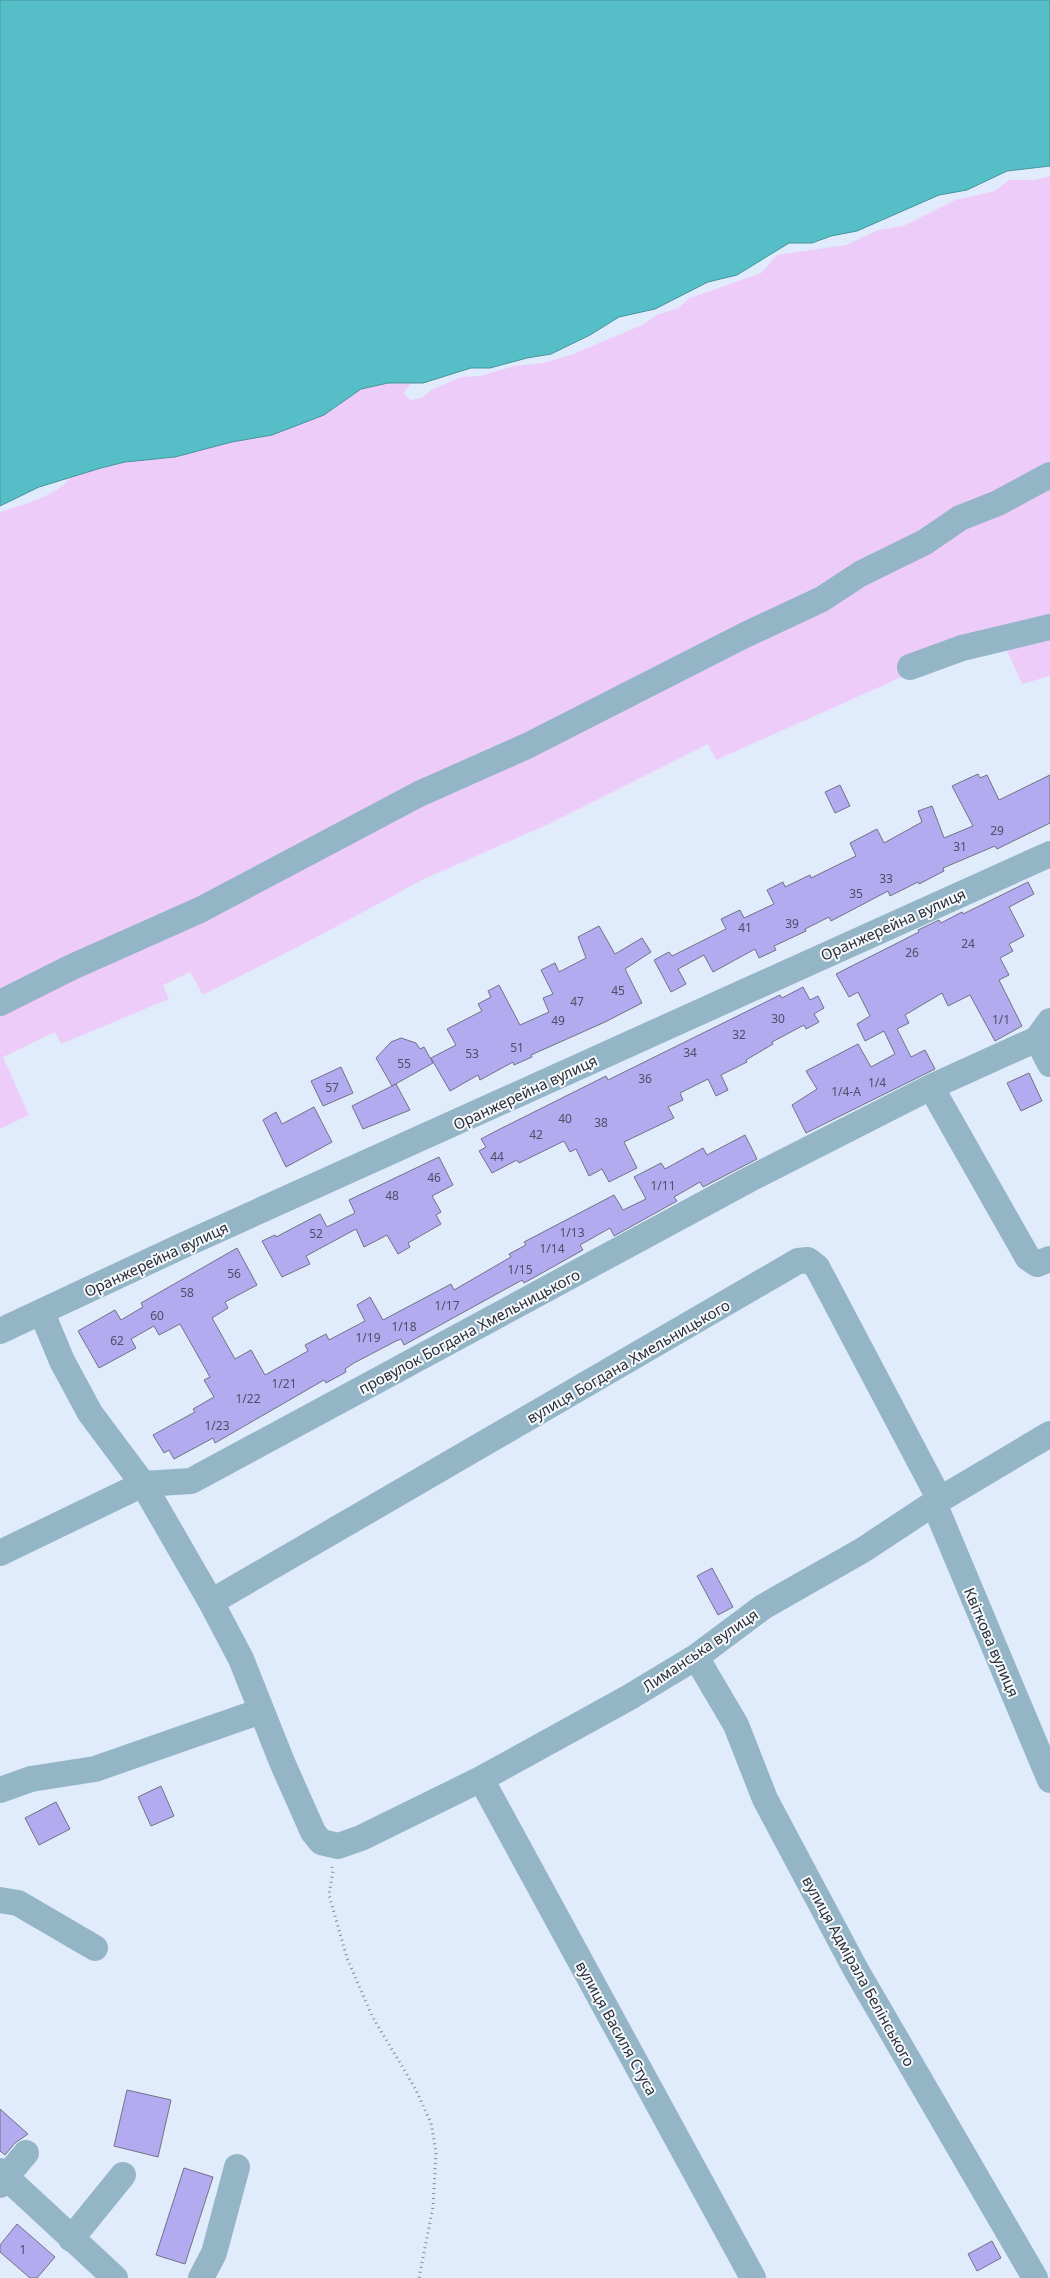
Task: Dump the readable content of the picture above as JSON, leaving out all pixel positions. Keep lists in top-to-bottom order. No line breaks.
{"streets":{"street":["Оранжерейна вулиця","провулок Богдана Хмельницького","вулиця Богдана Хмельницького","Квіткова вулиця","Лиманська вулиця","вулиця Адмірала Белінського","вулиця Василя Стуса"]},"crossings":[["вулиця Богдана Хмельницького","Квіткова вулиця"],["вулиця Богдана Хмельницького","Лиманська вулиця"],["Квіткова вулиця","Лиманська вулиця"],["Лиманська вулиця","вулиця Адмірала Белінського"],["Лиманська вулиця","вулиця Василя Стуса"]],"house_numbers":["29","31","33","35","39","41","24","26","45","47","30","1/1","49","32","51","34","53","55","36","1/4","57","1/4-А","40","38","42","44","46","1/11","48","1/13","52","1/14","1/15","56","58","1/17","60","1/18","1/19","62","1/21","1/22","1/23","1"]}
